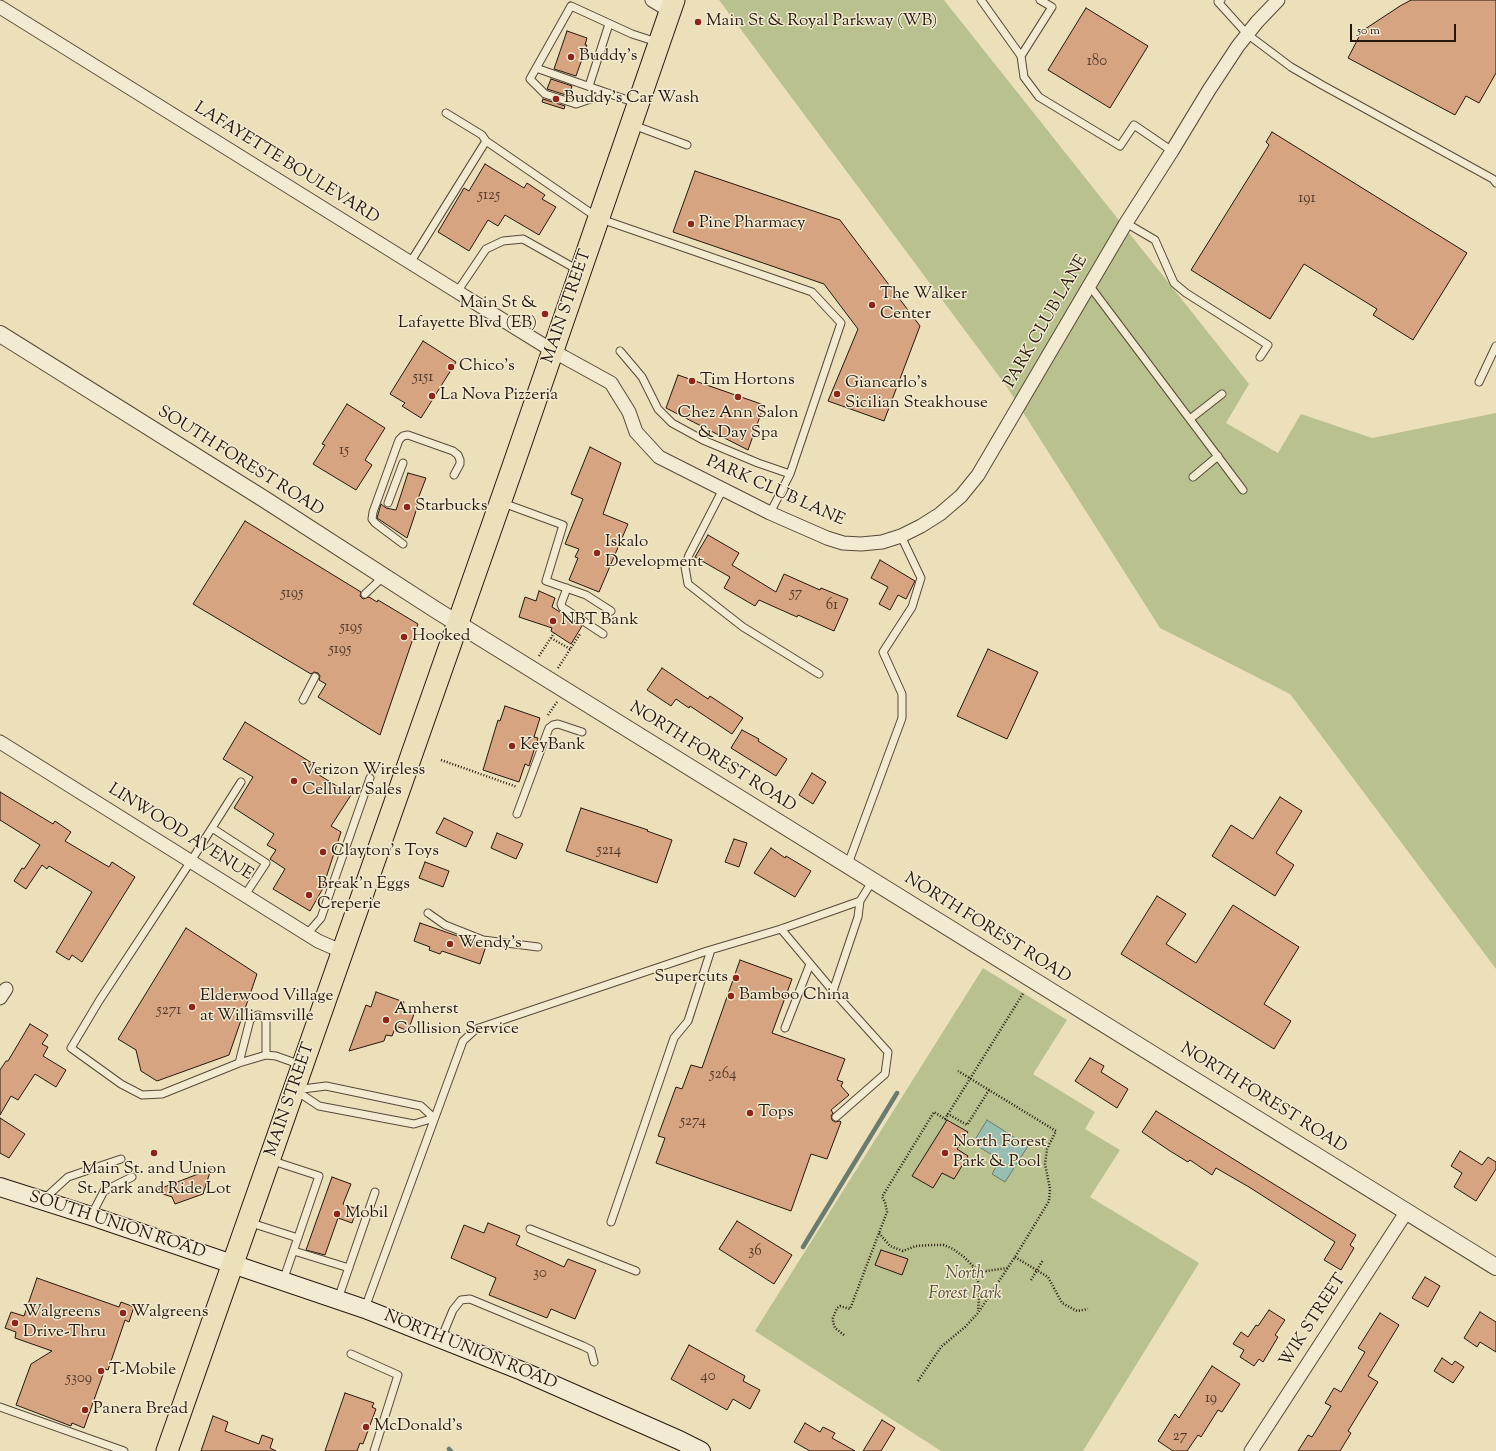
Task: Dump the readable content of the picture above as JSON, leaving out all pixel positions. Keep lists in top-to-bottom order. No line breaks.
{"streets":{"main road":["MAIN STREET","SOUTH UNION ROAD","NORTH UNION ROAD"],"street":["LAFAYETTE BOULEVARD","PARK CLUB LANE","SOUTH FOREST ROAD","NORTH FOREST ROAD","LINWOOD AVENUE","WIK STREET"]},"crossings":[["LAFAYETTE BOULEVARD","MAIN STREET"],["LAFAYETTE BOULEVARD","PARK CLUB LANE"],["MAIN STREET","PARK CLUB LANE"],["MAIN STREET","SOUTH FOREST ROAD"],["MAIN STREET","NORTH FOREST ROAD"],["MAIN STREET","LINWOOD AVENUE"],["MAIN STREET","SOUTH UNION ROAD"],["MAIN STREET","NORTH UNION ROAD"],["SOUTH FOREST ROAD","NORTH FOREST ROAD"],["NORTH FOREST ROAD","WIK STREET"],["SOUTH UNION ROAD","NORTH UNION ROAD"]],"parks":["North Forest Park"],"places":["Main St & Royal Parkway (WB)","Buddy's","Buddy's Car Wash","Pine Pharmacy","The Walker Center","Main St & Lafayette Blvd (EB)","Chico's","Tim Hortons","Giancarlo’s Sicilian Steakhouse","La Nova Pizzeria","Chez Ann Salon & Day Spa","Starbucks","Iskalo Development","NBT Bank","Hooked","KeyBank","Verizon Wireless Cellular Sales","Clayton's Toys","Break'n Eggs Creperie","Wendy's","Supercuts","Bamboo China","Elderwood Village at Williamsville","Amherst Collision Service","Tops","Main St. and Union St. Park and Ride Lot","North Forest Park & Pool","Mobil","Walgreens","Walgreens Drive-Thru","T-Mobile","Panera Bread","McDonald's"],"house_numbers":["180","5125","191","5151","15","5195","57","61","5195","5195","5214","5271","5264","5274","36","30","40","5309","19","27"],"scale_bar":"50 m"}
